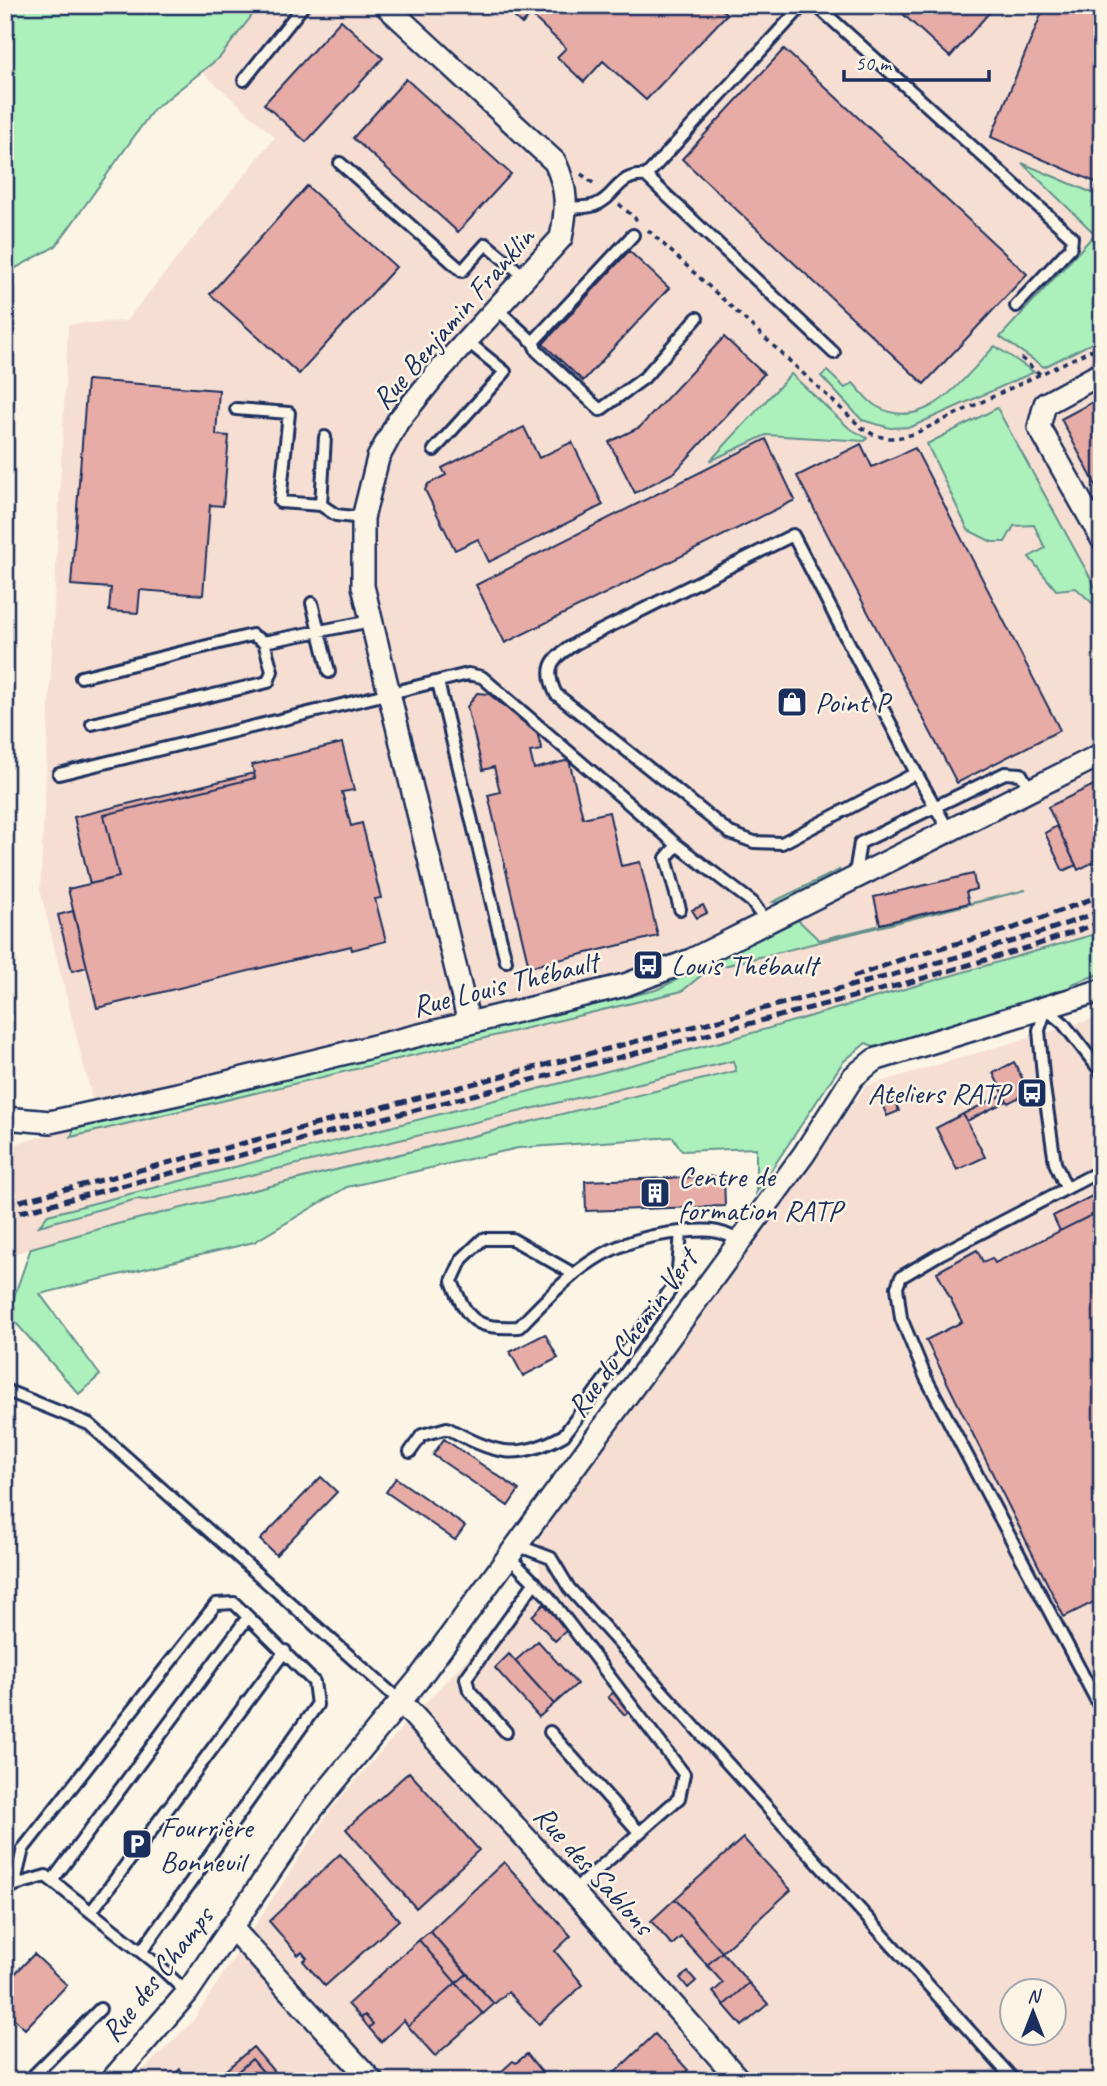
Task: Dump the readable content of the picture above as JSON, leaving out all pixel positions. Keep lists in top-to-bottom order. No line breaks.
{"streets":{"street":["Rue Benjamin Franklin","Rue Louis Thébault","Rue du Chemin Vert","Rue des Sablons","Rue des Champs"]},"crossings":[["Rue Benjamin Franklin","Rue Louis Thébault"],["Rue du Chemin Vert","Rue des Sablons"],["Rue du Chemin Vert","Rue des Champs"],["Rue des Sablons","Rue des Champs"]],"places":{"shop":["Point P"],"bus stop":["Louis Thébault","Ateliers RATP"],"building":["Centre de formation RATP"],"parking":["Fourrière Bonneuil"]},"scale_bar":"50 m","north":"top"}
